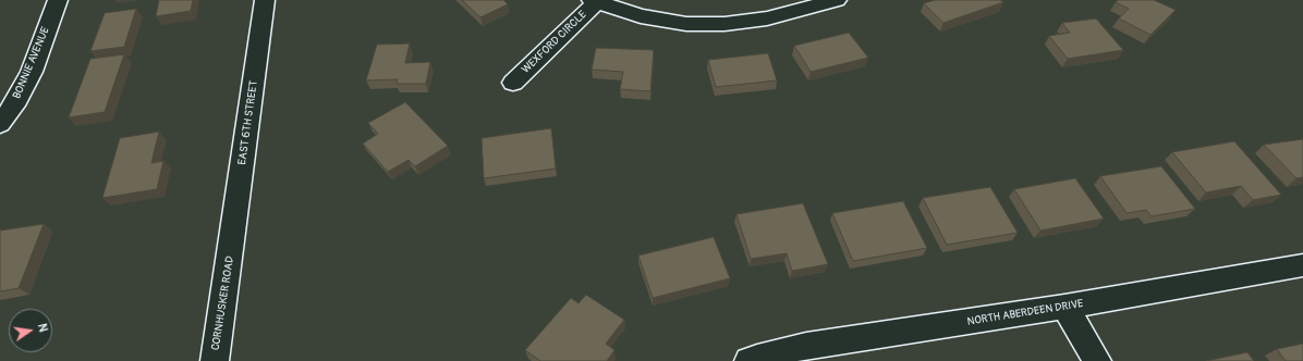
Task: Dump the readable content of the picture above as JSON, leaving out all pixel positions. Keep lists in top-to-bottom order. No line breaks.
{"streets":{"street":["WEXFORD CIRCLE","BONNIE AVENUE","EAST 6TH STREET","CORNHUSKER ROAD","NORTH ABERDEEN DRIVE"]},"crossings":[["EAST 6TH STREET","CORNHUSKER ROAD"]],"north":"right"}
